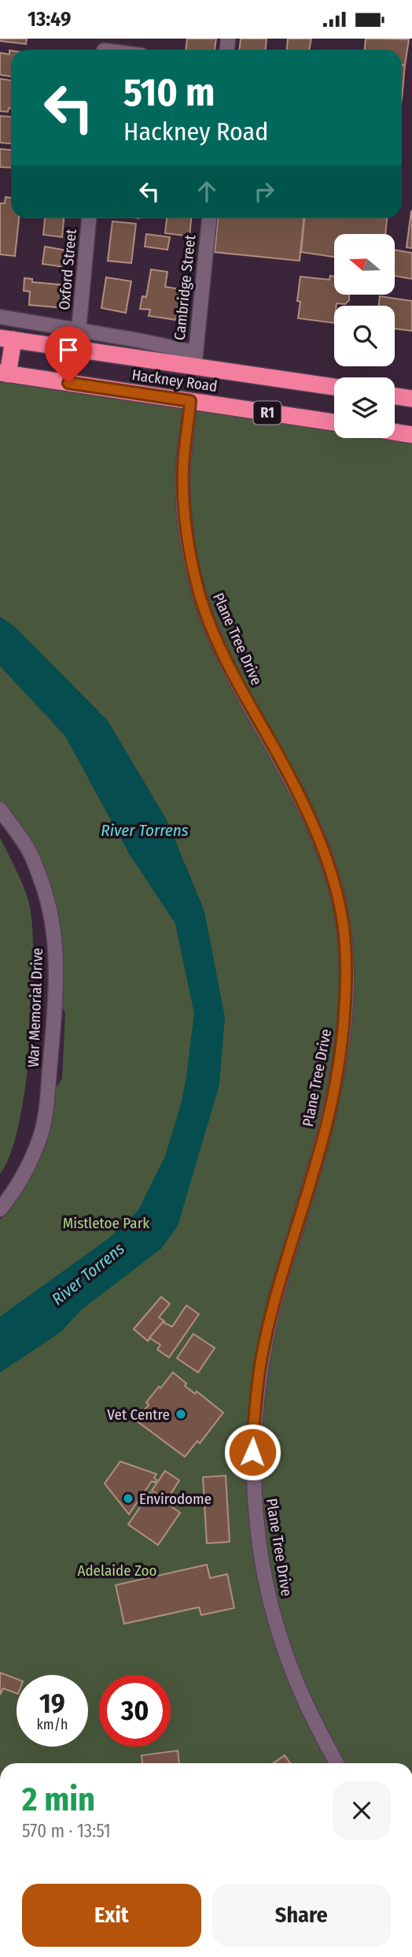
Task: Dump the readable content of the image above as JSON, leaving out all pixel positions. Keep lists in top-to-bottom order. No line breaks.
{"streets":{"highway":["Hackney Road","R1"],"street":["Oxford Street","Cambridge Street","Plane Tree Drive","War Memorial Drive"]},"crossings":[["Oxford Street","Hackney Road"],["Cambridge Street","Hackney Road"],["Hackney Road","Plane Tree Drive"]],"water":["River Torrens"],"parks":["Mistletoe Park","Adelaide Zoo"],"places":["Vet Centre","Envirodome"],"north":"left","page":{"status":"13:49","turn":["510 m","Hackney Road"],"speed":"19 km/h","limit":"30","heading":["2 min","570 m · 13:51"],"buttons":["Exit","Share"]}}
